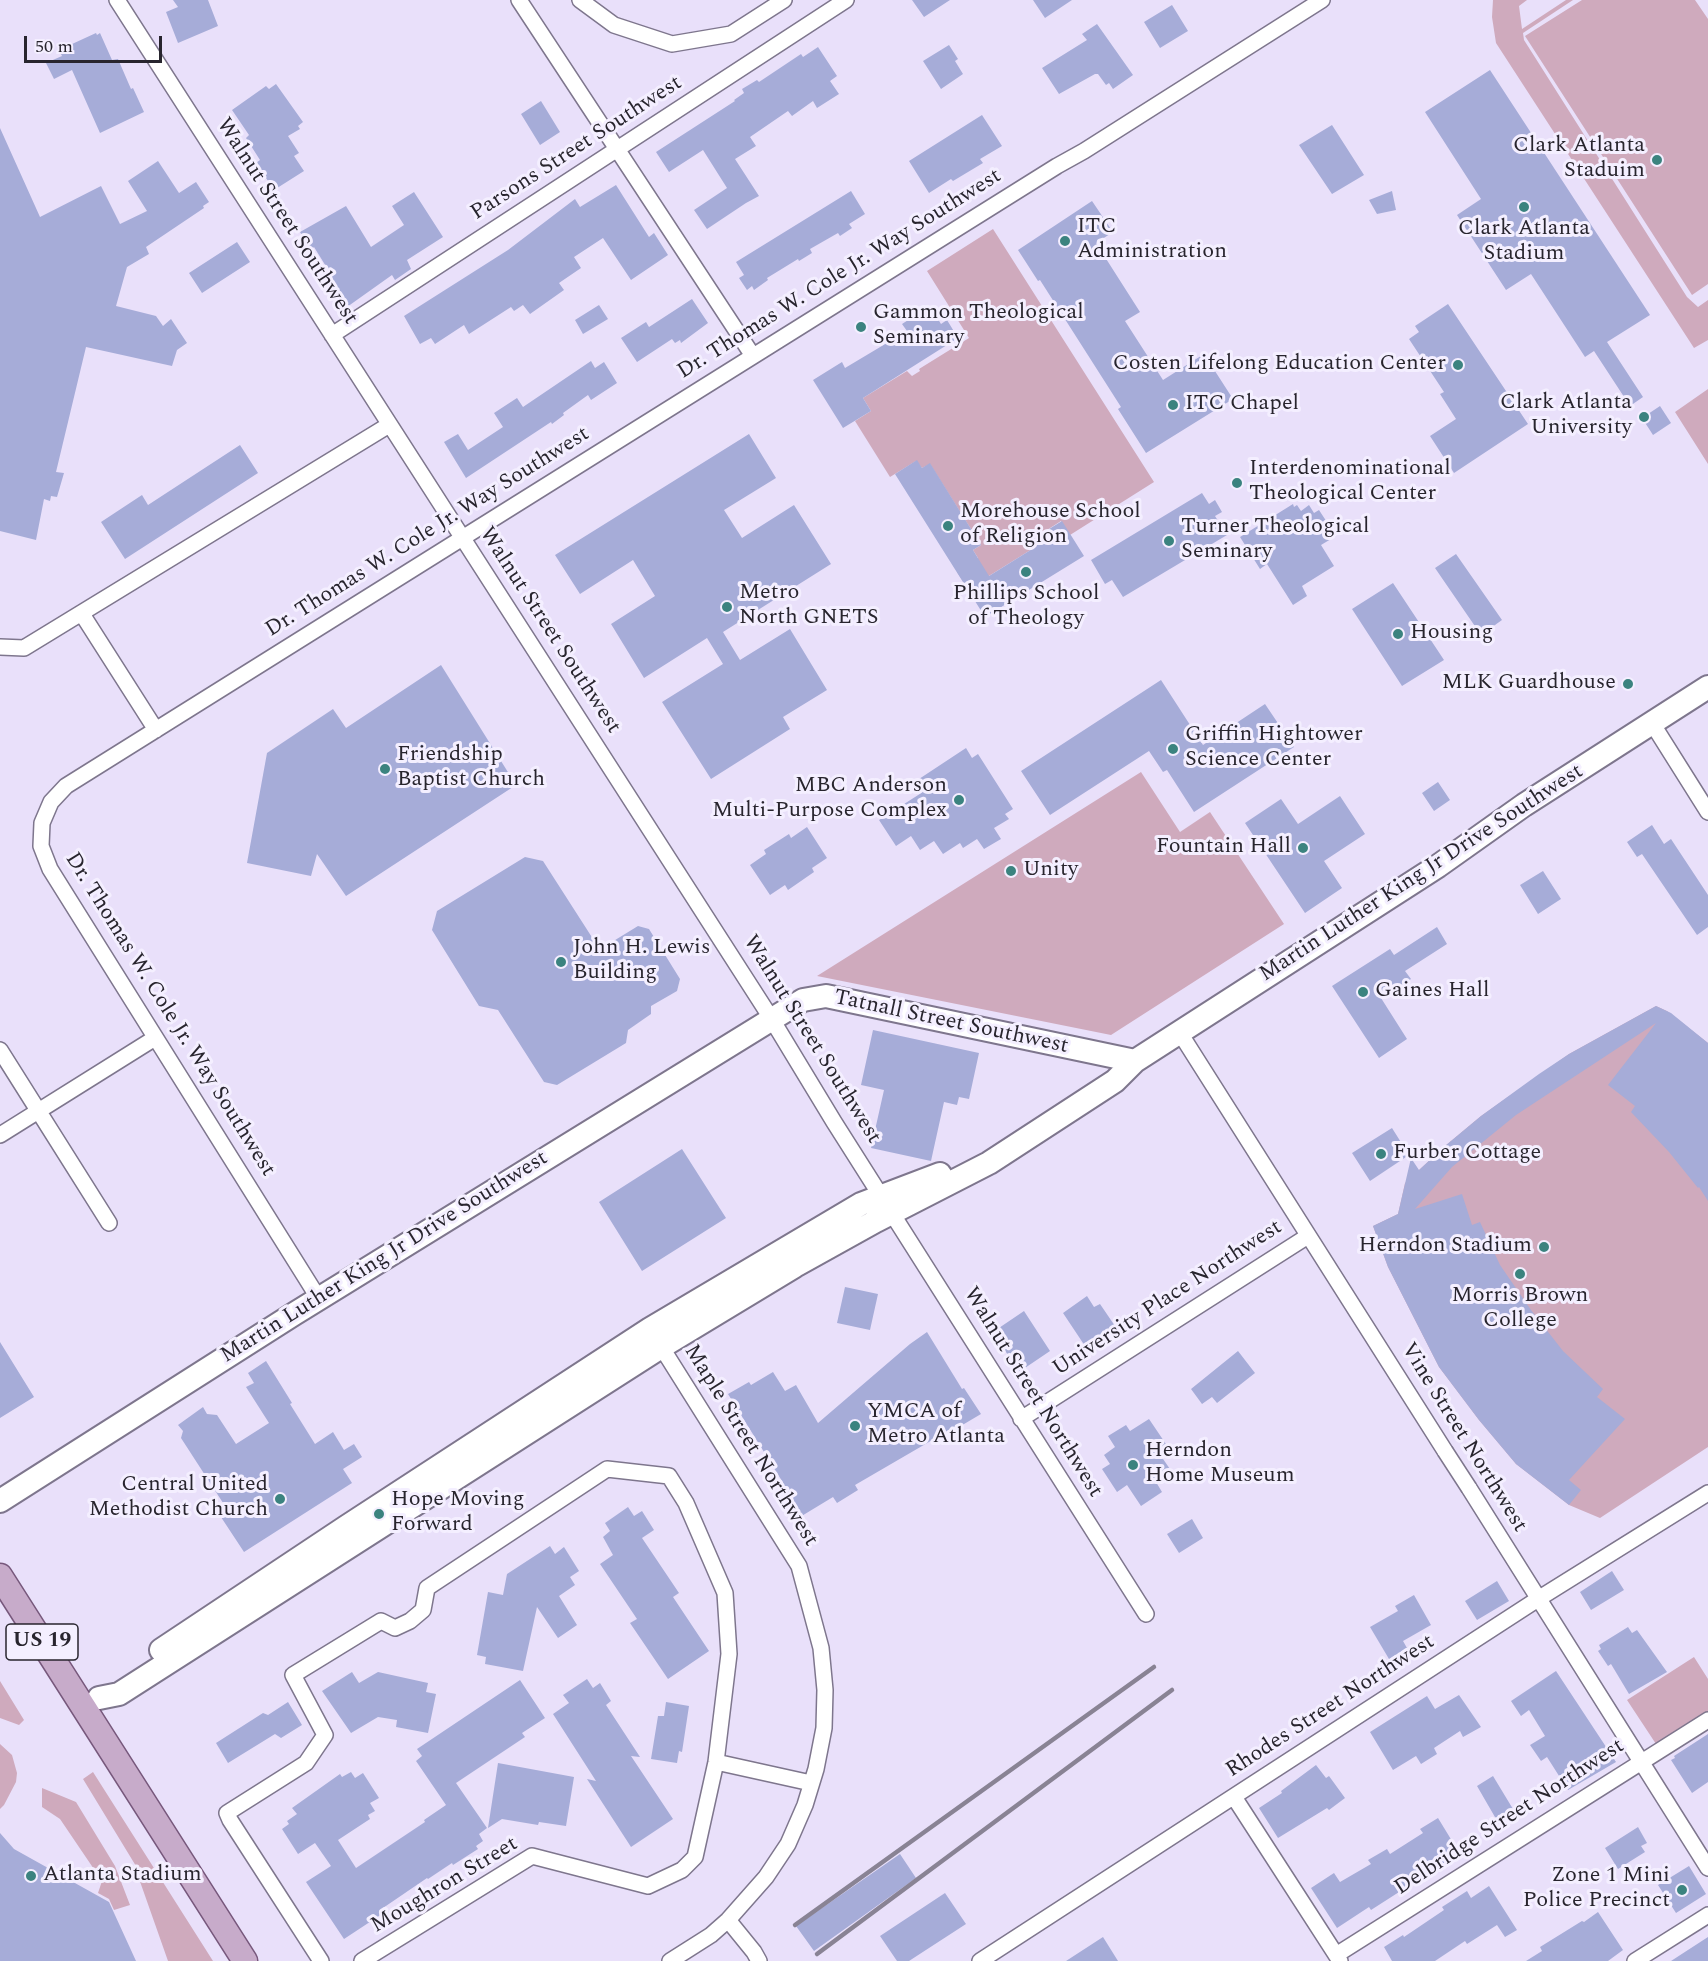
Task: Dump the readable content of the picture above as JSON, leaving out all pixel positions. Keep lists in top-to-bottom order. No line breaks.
{"streets":{"main road":["Martin Luther King Jr Drive Southwest","Tatnall Street Southwest","US 19"],"street":["Parsons Street Southwest","Walnut Street Southwest","Dr. Thomas W. Cole Jr. Way Southwest","University Place Northwest","Walnut Street Northwest","Vine Street Northwest","Maple Street Northwest","Rhodes Street Northwest","Delbridge Street Northwest","Moughron Street"]},"crossings":[["Parsons Street Southwest","Walnut Street Southwest"],["Walnut Street Southwest","Dr. Thomas W. Cole Jr. Way Southwest"],["Walnut Street Southwest","Martin Luther King Jr Drive Southwest"],["Walnut Street Southwest","Tatnall Street Southwest"],["Walnut Street Southwest","Walnut Street Northwest"],["Dr. Thomas W. Cole Jr. Way Southwest","Martin Luther King Jr Drive Southwest"],["Martin Luther King Jr Drive Southwest","Tatnall Street Southwest"],["Martin Luther King Jr Drive Southwest","Walnut Street Northwest"],["Martin Luther King Jr Drive Southwest","Vine Street Northwest"],["Martin Luther King Jr Drive Southwest","Maple Street Northwest"],["Martin Luther King Jr Drive Southwest","US 19"],["University Place Northwest","Walnut Street Northwest"],["University Place Northwest","Vine Street Northwest"],["Vine Street Northwest","Rhodes Street Northwest"],["Vine Street Northwest","Delbridge Street Northwest"]],"places":["Clark Atlanta Staduim","Clark Atlanta Stadium","ITC Administration","Gammon Theological Seminary","Costen Lifelong Education Center","ITC Chapel","Clark Atlanta University","Interdenominational Theological Center","Morehouse School of Religion","Turner Theological Seminary","Phillips School of Theology","Metro North GNETS","Housing","MLK Guardhouse","Griffin Hightower Science Center","Friendship Baptist Church","MBC Anderson Multi-Purpose Complex","Fountain Hall","Unity","John H. Lewis Building","Gaines Hall","Furber Cottage","Herndon Stadium","Morris Brown College","YMCA of Metro Atlanta","Herndon Home Museum","Central United Methodist Church","Hope Moving Forward","Atlanta Stadium","Zone 1 Mini Police Precinct"],"scale_bar":"50 m"}
